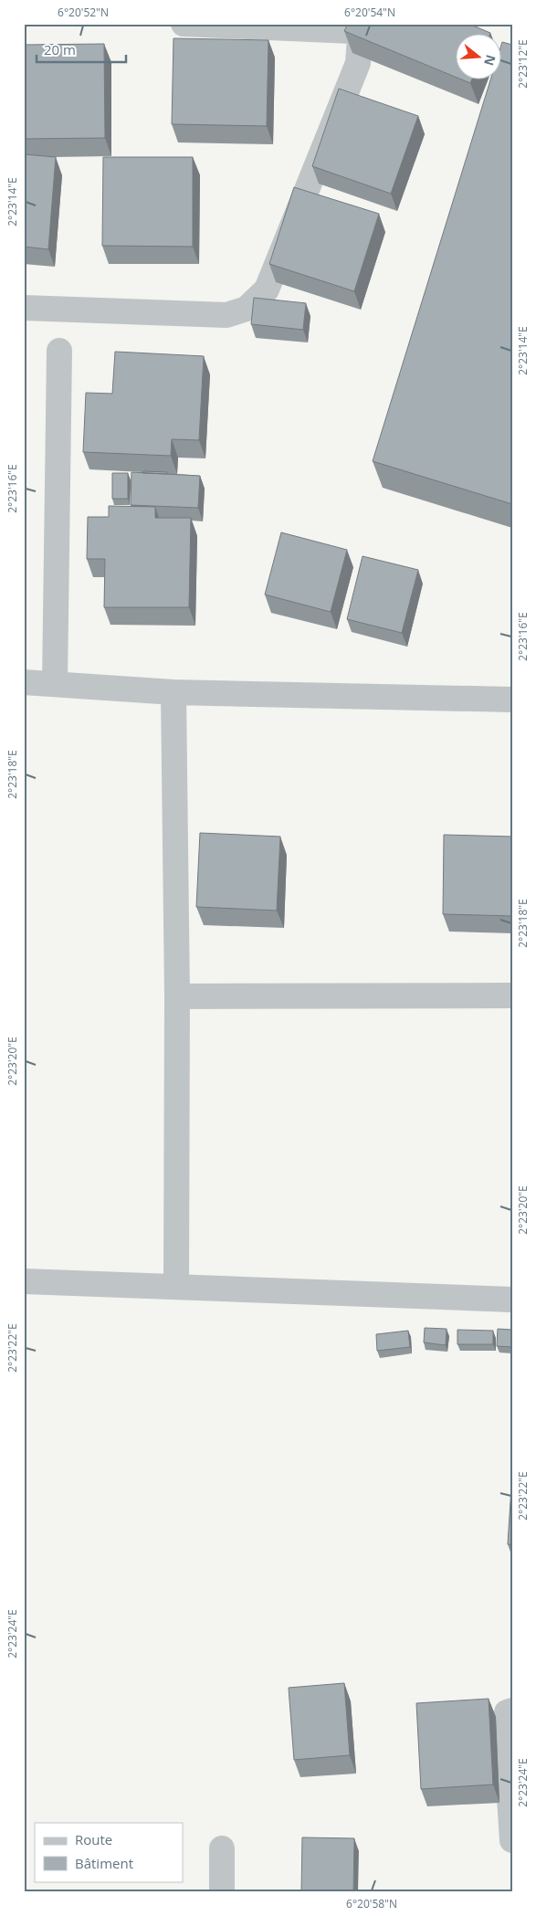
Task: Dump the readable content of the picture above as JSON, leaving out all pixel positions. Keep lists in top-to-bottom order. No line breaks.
{"legend":["Route","Bâtiment"],"scale_bar":"20 m","north":"right","coordinates":["6°20'52\"N","6°20'54\"N","2°23'12\"E","2°23'14\"E","2°23'16\"E","2°23'18\"E","2°23'20\"E","2°23'22\"E","2°23'24\"E","6°20'58\"N"]}
